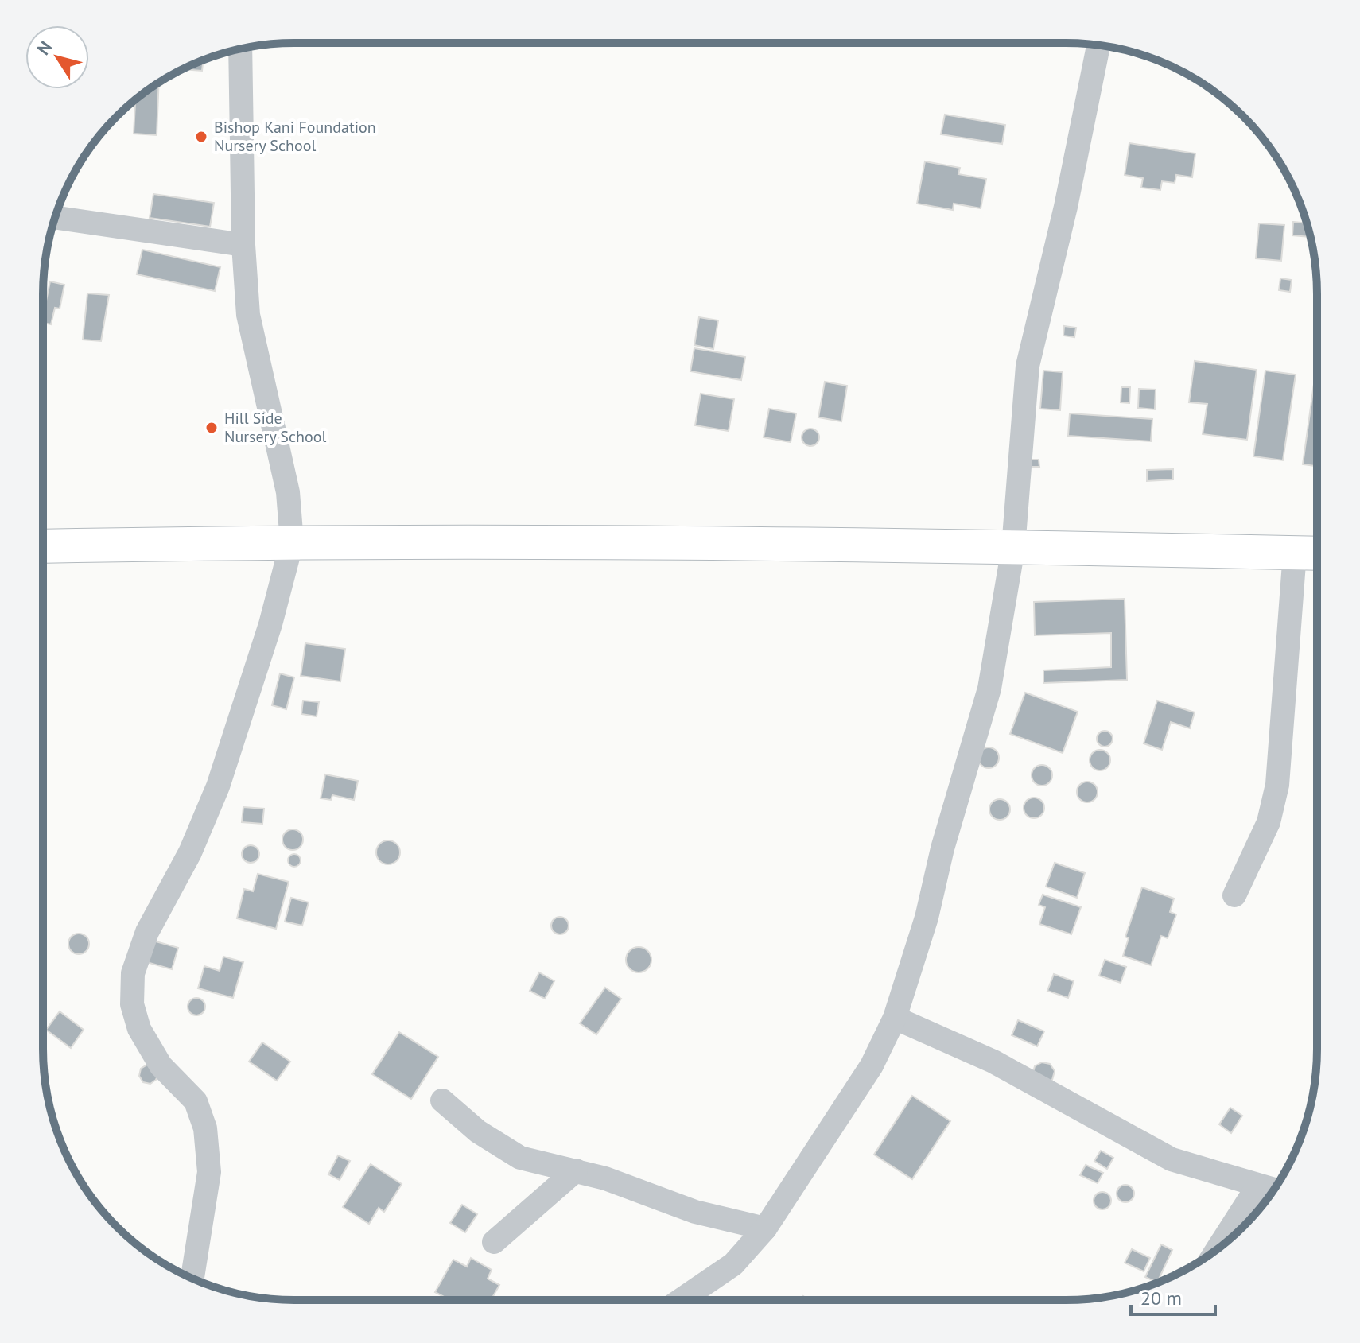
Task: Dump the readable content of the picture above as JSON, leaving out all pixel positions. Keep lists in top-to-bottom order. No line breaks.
{"places":["Bishop Kani Foundation Nursery School","Hill Side Nursery School"],"scale_bar":"20 m","north":"top left"}
